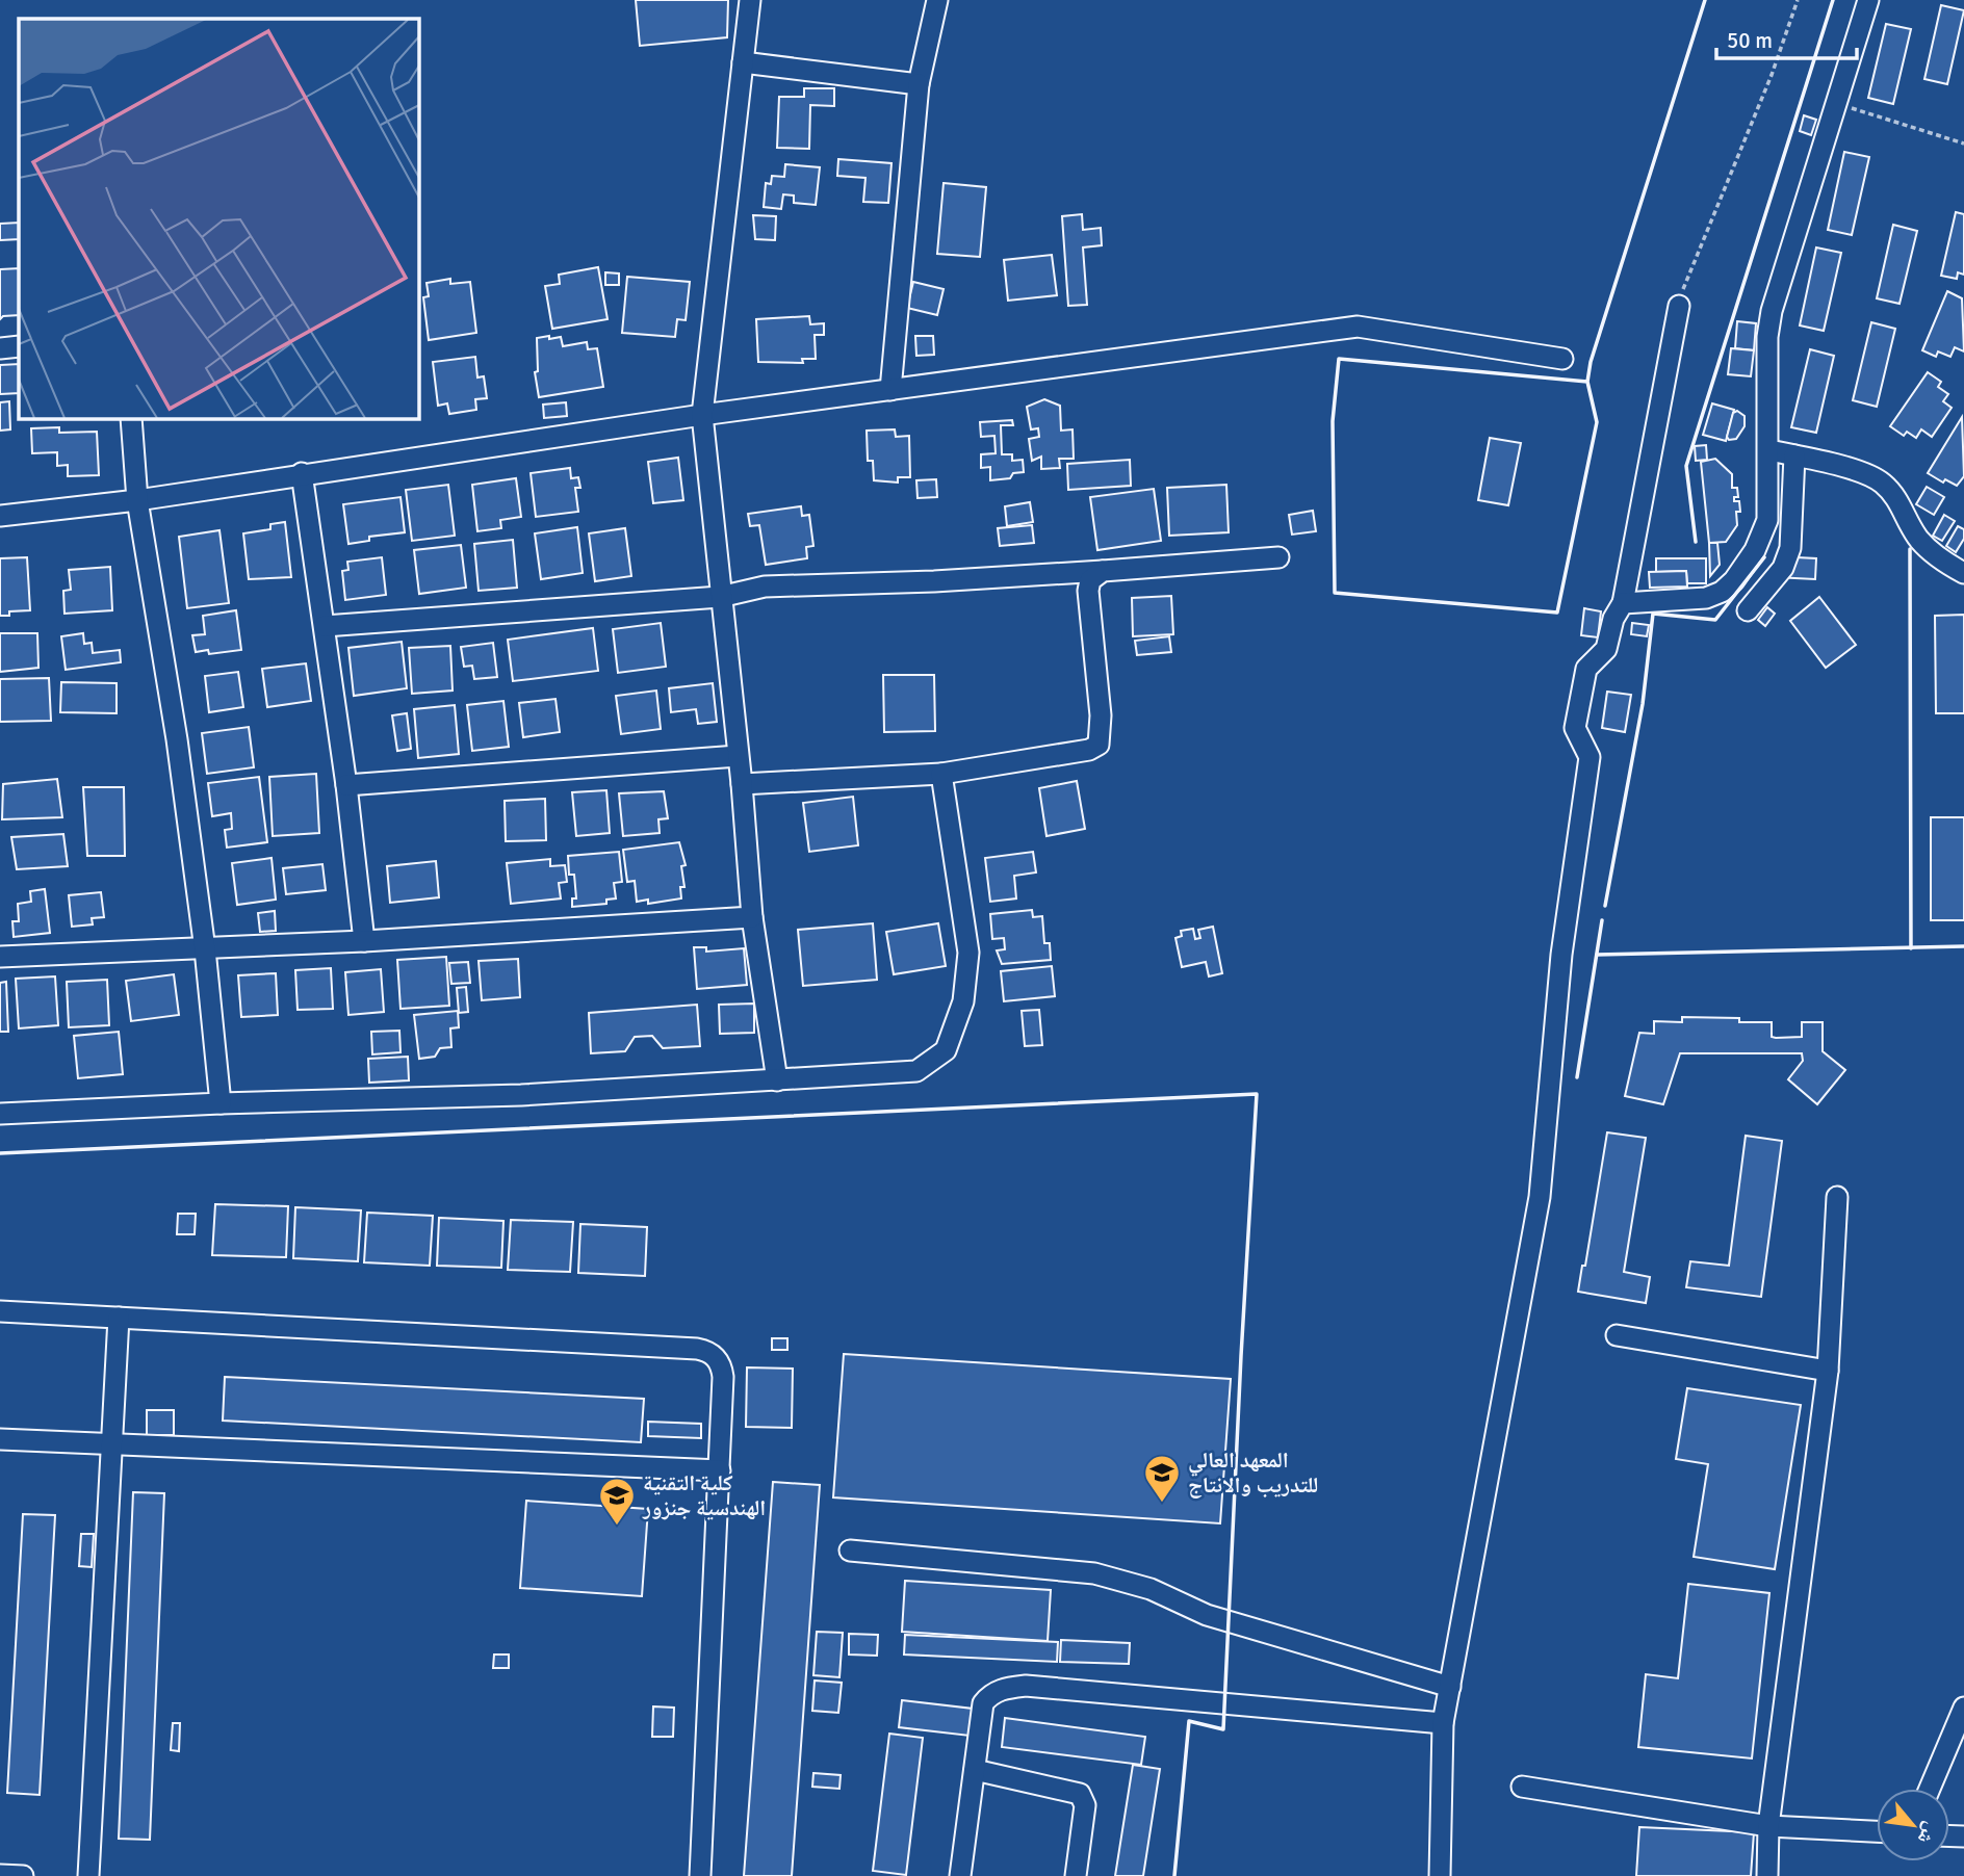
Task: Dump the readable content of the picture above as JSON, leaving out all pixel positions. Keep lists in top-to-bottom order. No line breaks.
{"places":{"school or university":["المعهد العالي للتدريب والانتاج","كلية التقنية الهندسية جنزور"]},"scale_bar":"50 m","north":"bottom right"}
